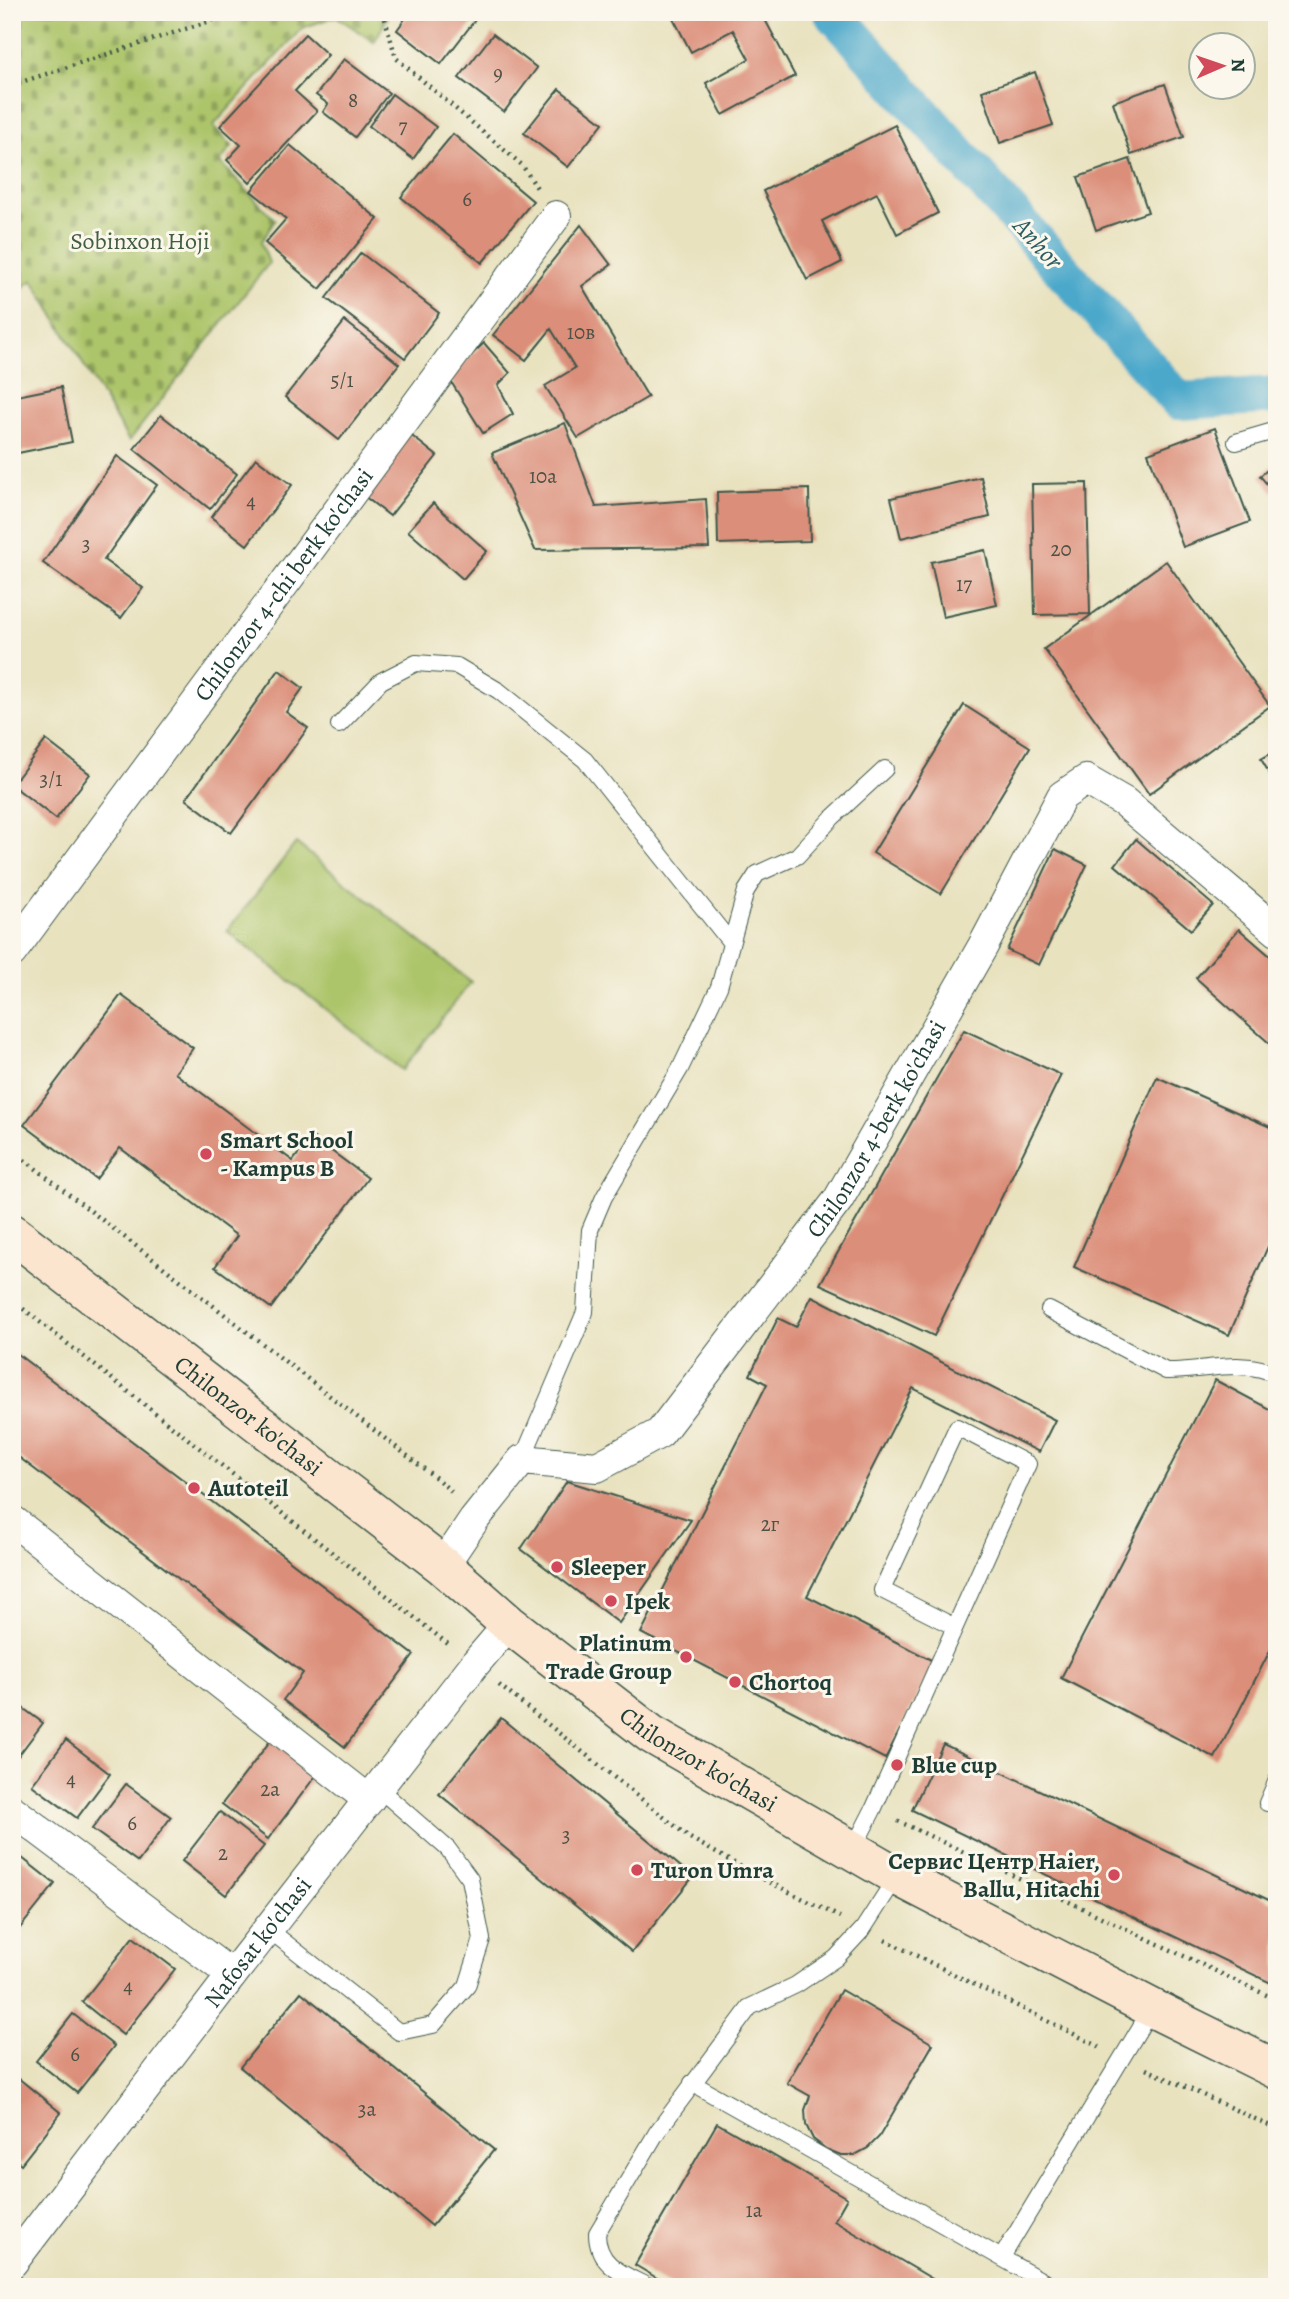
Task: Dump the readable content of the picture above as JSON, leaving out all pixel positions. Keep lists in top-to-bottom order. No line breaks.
{"streets":{"main road":["Chilonzor ko'chasi"],"street":["Chilonzor 4-chi berk ko'chasi","Chilonzor 4-berk ko'chasi","Nafosat ko'chasi"]},"crossings":[["Chilonzor ko'chasi","Nafosat ko'chasi"]],"water":["Anhor"],"parks":["Sobinxon Hoji"],"places":["Smart School - Kampus B","Autoteil","Sleeper","Ipek","Platinum Trade Group","Chortoq","Blue cup","Turon Umra","Сервис Центр Haier, Ballu, Hitachi"],"house_numbers":["9","8","7","6","10в","5/1","10a","4","3","20","17","3/1","2г","4","2а","6","3","2","4","6","3a","1a"],"north":"right"}
